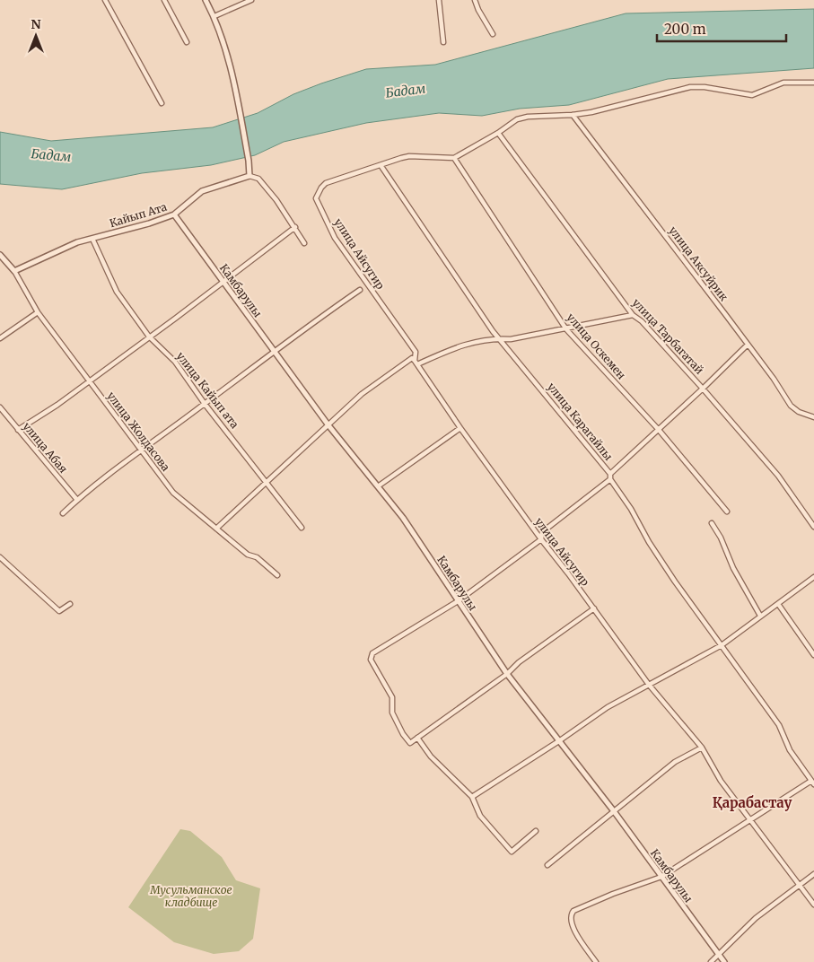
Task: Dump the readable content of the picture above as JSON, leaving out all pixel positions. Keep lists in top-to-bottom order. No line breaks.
{"streets":{"street":["Кайып Ата","улица Айсугир","улица Аксуйрик","Камбарулы","улица Тарбагатай","улица Оскемен","улица Кайып ата","улица Карагайлы","улица Жолдасова","улица Абая"]},"crossings":[["Кайып Ата","Камбарулы"],["Кайып Ата","улица Кайып ата"],["Кайып Ата","улица Жолдасова"],["улица Айсугир","улица Карагайлы"]],"districts":["Қарабастау"],"water":["Бадам"],"parks":["Мусульманское кладбище"],"scale_bar":"200 m","north":"top"}
